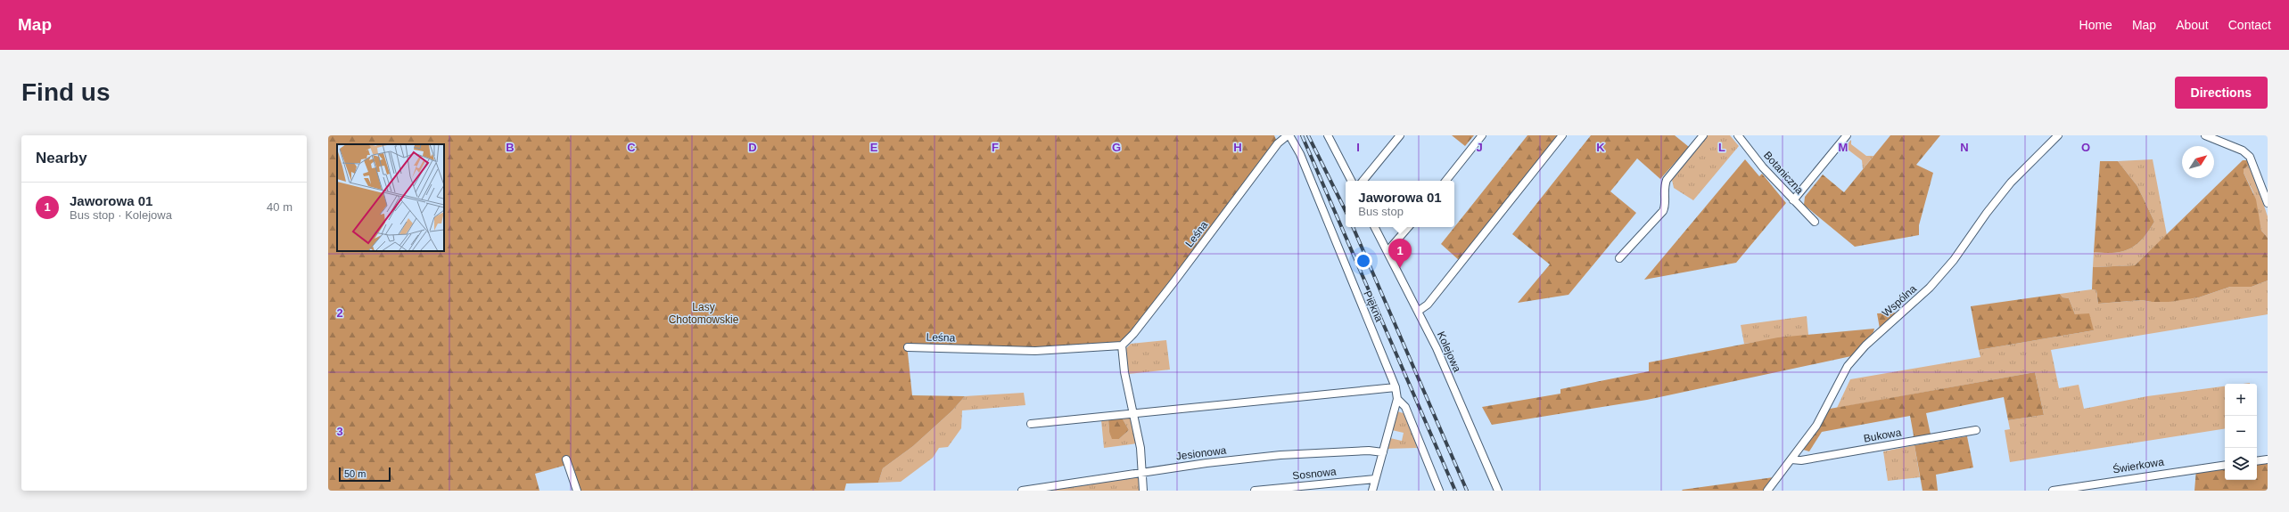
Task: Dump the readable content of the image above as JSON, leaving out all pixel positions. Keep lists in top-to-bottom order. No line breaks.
{"streets":{"street":["Botaniczna","Leśna","Wspólna","Piękna","Kolejowa","Bukowa","Jesionowa","Świerkowa","Sosnowa"]},"crossings":[["Leśna","Piękna"],["Wspólna","Bukowa"],["Piękna","Jesionowa"],["Piękna","Sosnowa"]],"parks":["Lasy Chotomowskie"],"scale_bar":"50 m","north":"top right","page":{"header":"Map","nav":["Home","Map","About","Contact"],"buttons":"Directions","title":"Find us","heading":"Nearby","popup":["Jaworowa 01","Bus stop"],"list":[{"mark":"1","name":"Jaworowa 01","note":"Bus stop · Kolejowa","value":"40 m"}],"pins":"1","map_buttons":["+","−"],"scale":"50 m"},"grid":{"columns":["B","C","D","E","F","G","H","I","J","K","L","M","N","O"],"rows":["2","3"]}}
